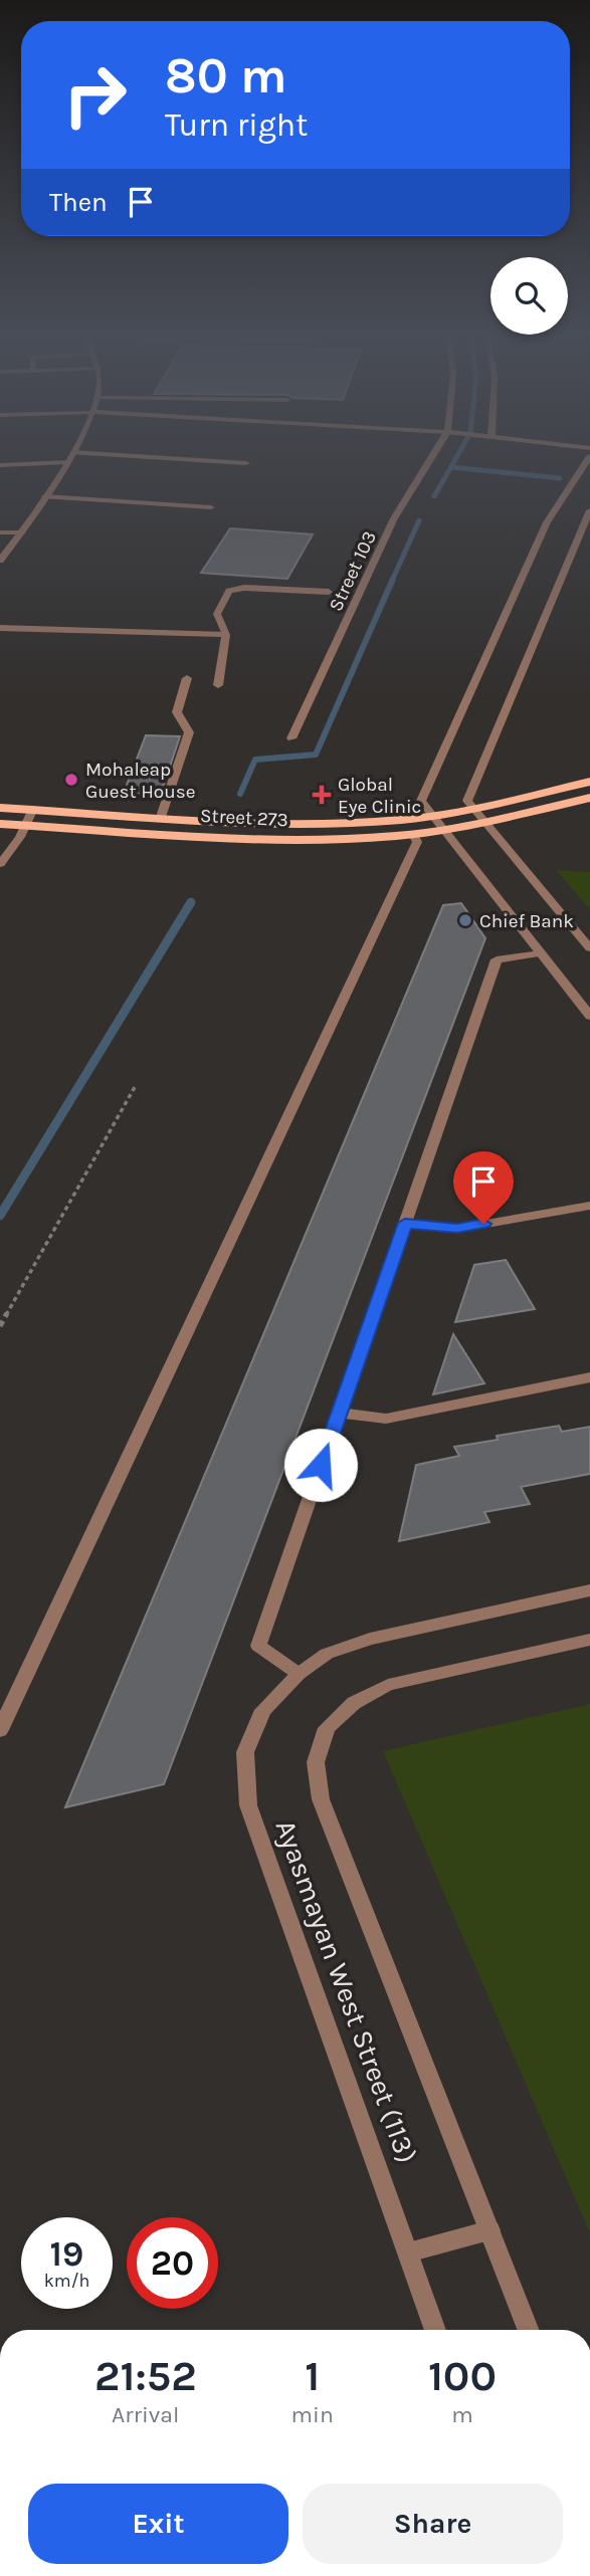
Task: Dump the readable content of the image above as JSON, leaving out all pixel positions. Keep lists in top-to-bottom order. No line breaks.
{"streets":{"main road":["Street 273"],"street":["Street 103","Ayasmayan West Street (113)"]},"places":{"other":["Mohaleap Guest House","Chief Bank"],"health":["Global Eye Clinic"]},"page":{"turn":["80 m","Turn right"],"then":"Then","speed":"19 km/h","limit":"20","eta":["21:52","Arrival","1","min","100","m"],"buttons":["Exit","Share"]}}
